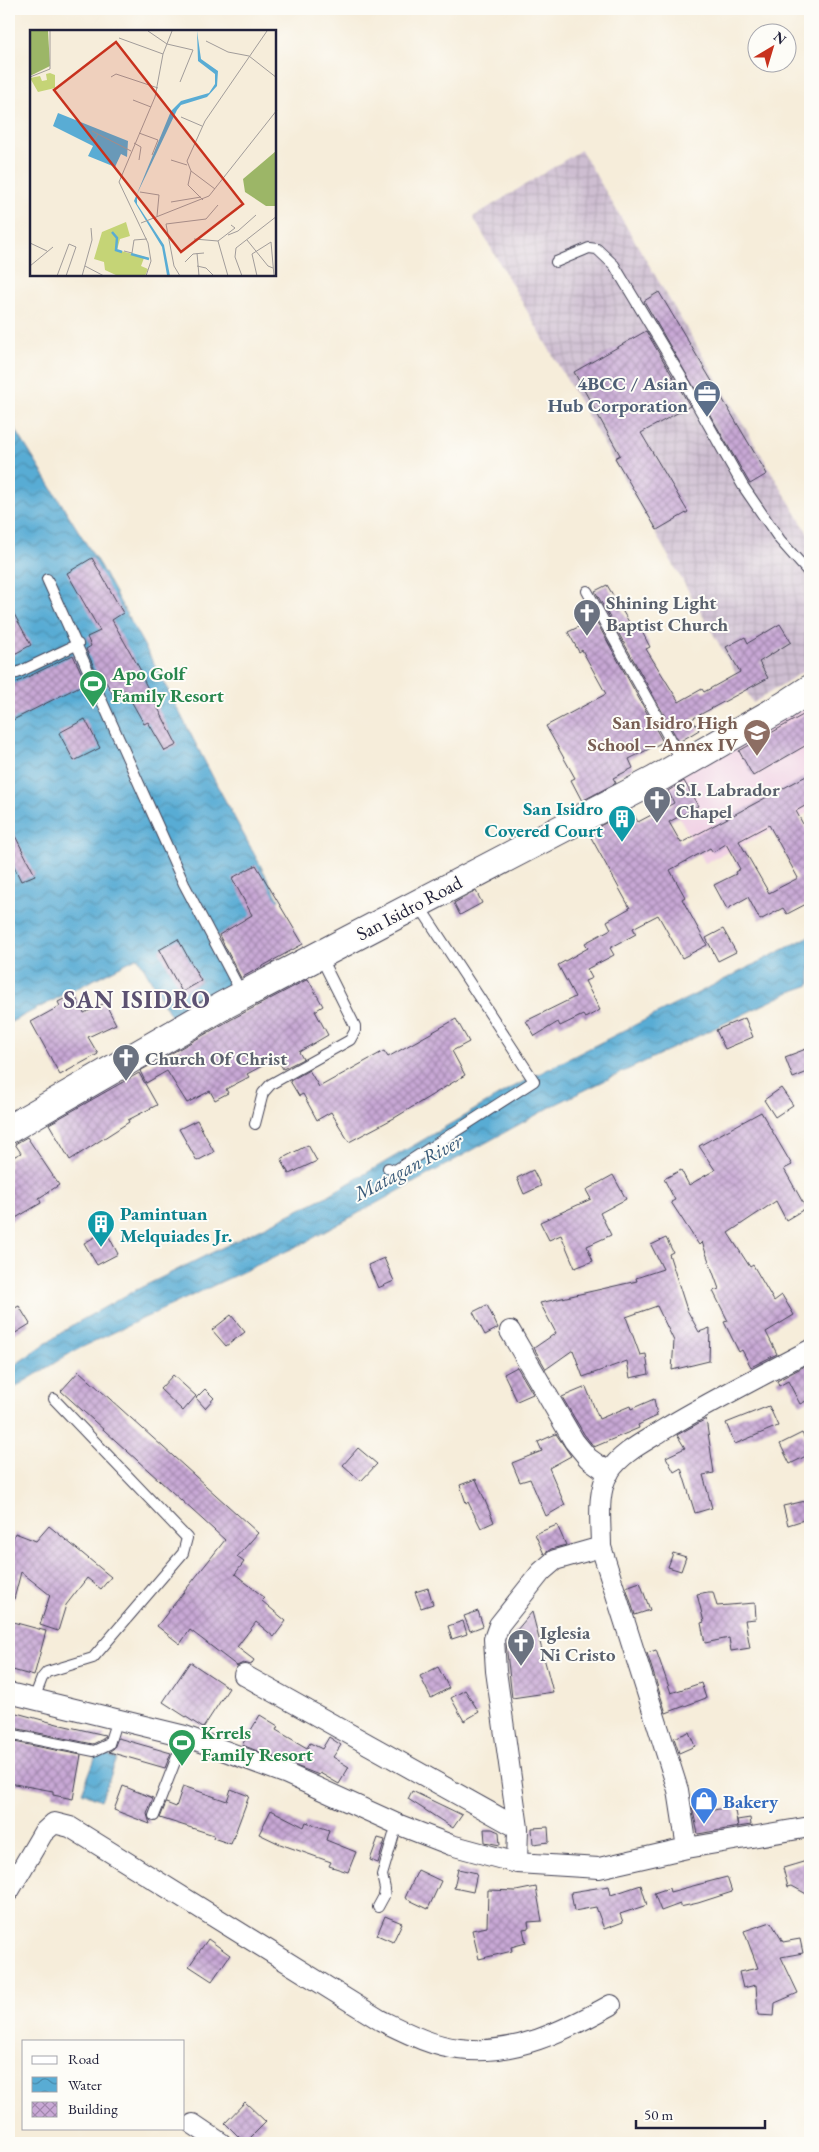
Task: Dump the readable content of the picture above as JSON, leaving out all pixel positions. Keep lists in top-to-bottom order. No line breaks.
{"streets":{"street":["San Isidro Road"]},"districts":["SAN ISIDRO"],"water":["Matagan River"],"places":{"office":["4BCC / Asian Hub Corporation"],"church":["Shining Light Baptist Church","S.I. Labrador Chapel","Church Of Christ","Iglesia Ni Cristo"],"sports":["Apo Golf Family Resort","Krrels Family Resort"],"school or university":["San Isidro High School – Annex IV"],"building":["San Isidro Covered Court","Pamintuan Melquiades Jr."],"shop":["Bakery"]},"legend":["Road","Water","Building"],"scale_bar":"50 m","north":"top right"}
